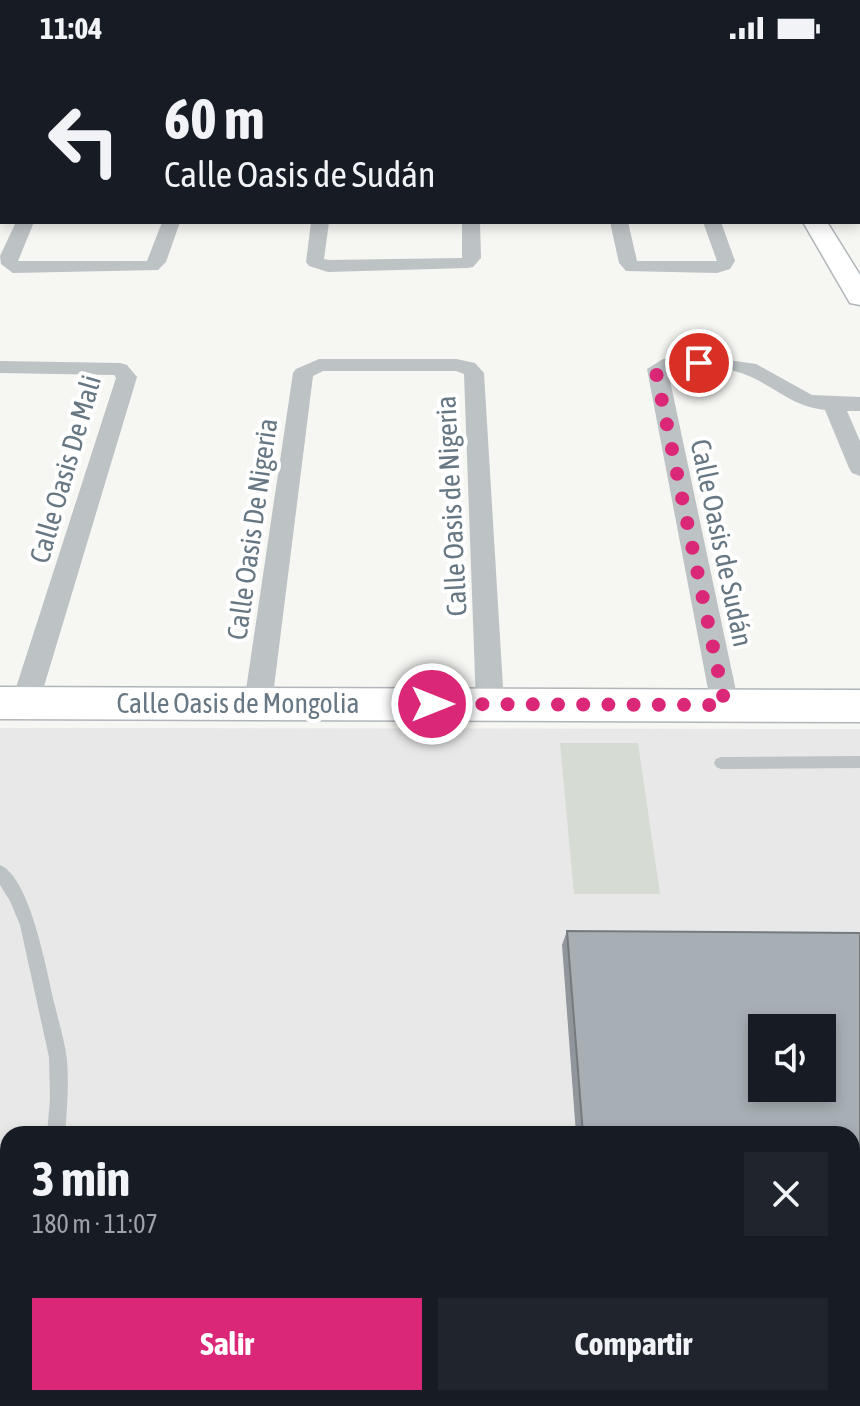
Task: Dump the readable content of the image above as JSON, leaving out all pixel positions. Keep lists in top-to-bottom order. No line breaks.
{"streets":{"street":["Calle Oasis De Mali","Calle Oasis de Nigeria","Calle Oasis De Nigeria","Calle Oasis de Sudán","Calle Oasis de Mongolia"]},"crossings":[["Calle Oasis De Mali","Calle Oasis de Mongolia"],["Calle Oasis de Nigeria","Calle Oasis De Nigeria"],["Calle Oasis de Nigeria","Calle Oasis de Mongolia"],["Calle Oasis De Nigeria","Calle Oasis de Mongolia"],["Calle Oasis de Sudán","Calle Oasis de Mongolia"]],"page":{"status":"11:04","turn":["60 m","Calle Oasis de Sudán"],"heading":["3 min","180 m · 11:07"],"buttons":["Salir","Compartir"]}}
